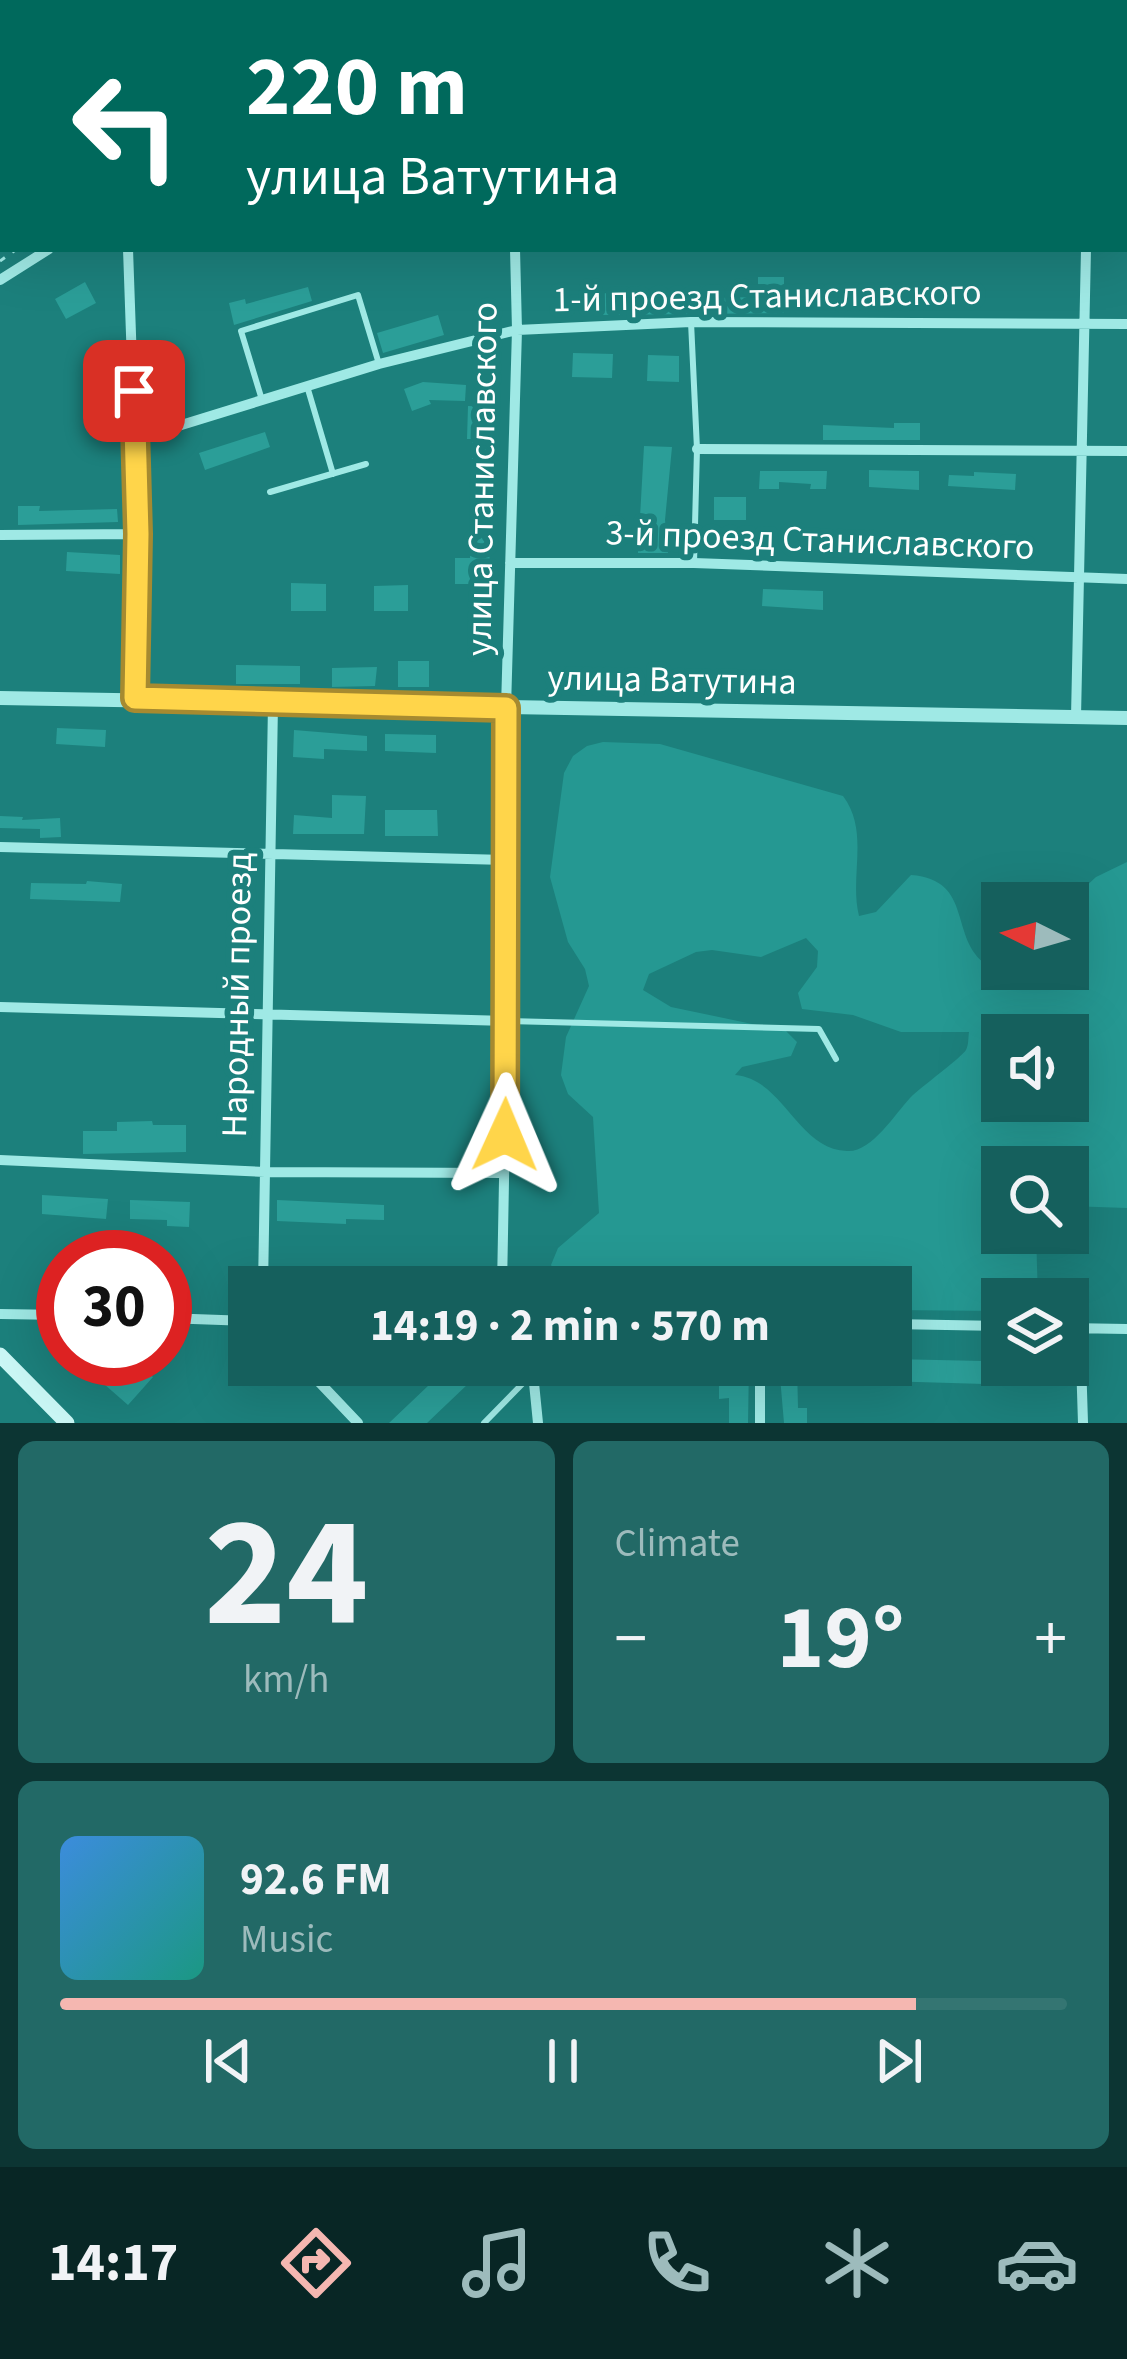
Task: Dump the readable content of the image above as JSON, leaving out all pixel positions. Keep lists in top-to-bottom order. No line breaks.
{"streets":{"street":["1-й проезд Станиславского","улица Станиславского","3-й проезд Станиславского","улица Ватутина","Народный проезд"]},"crossings":[["1-й проезд Станиславского","улица Станиславского"],["улица Станиславского","3-й проезд Станиславского"],["улица Станиславского","улица Ватутина"],["улица Ватутина","Народный проезд"]],"north":"left","page":{"turn":["220 m","улица Ватутина"],"limit":"30","trip":"14:19 · 2 min · 570 m","tile":[["24","km/h"],"Climate"],"heat":["−","19°","+"],"song":["92.6 FM","Music"],"tabs":"14:17"}}
